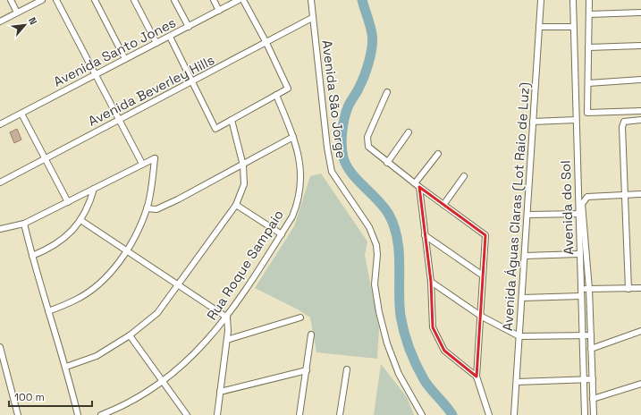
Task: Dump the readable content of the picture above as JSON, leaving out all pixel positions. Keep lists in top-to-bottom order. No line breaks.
{"streets":{"street":["Avenida Santo Jones","Avenida Beverley Hills","Avenida São Jorge","Avenida Águas Claras (Lot Raio de Luz)","Avenida do Sol","Rua Roque Sampaio"]},"crossings":[["Avenida Beverley Hills","Avenida São Jorge"]],"scale_bar":"100 m","north":"top right"}
